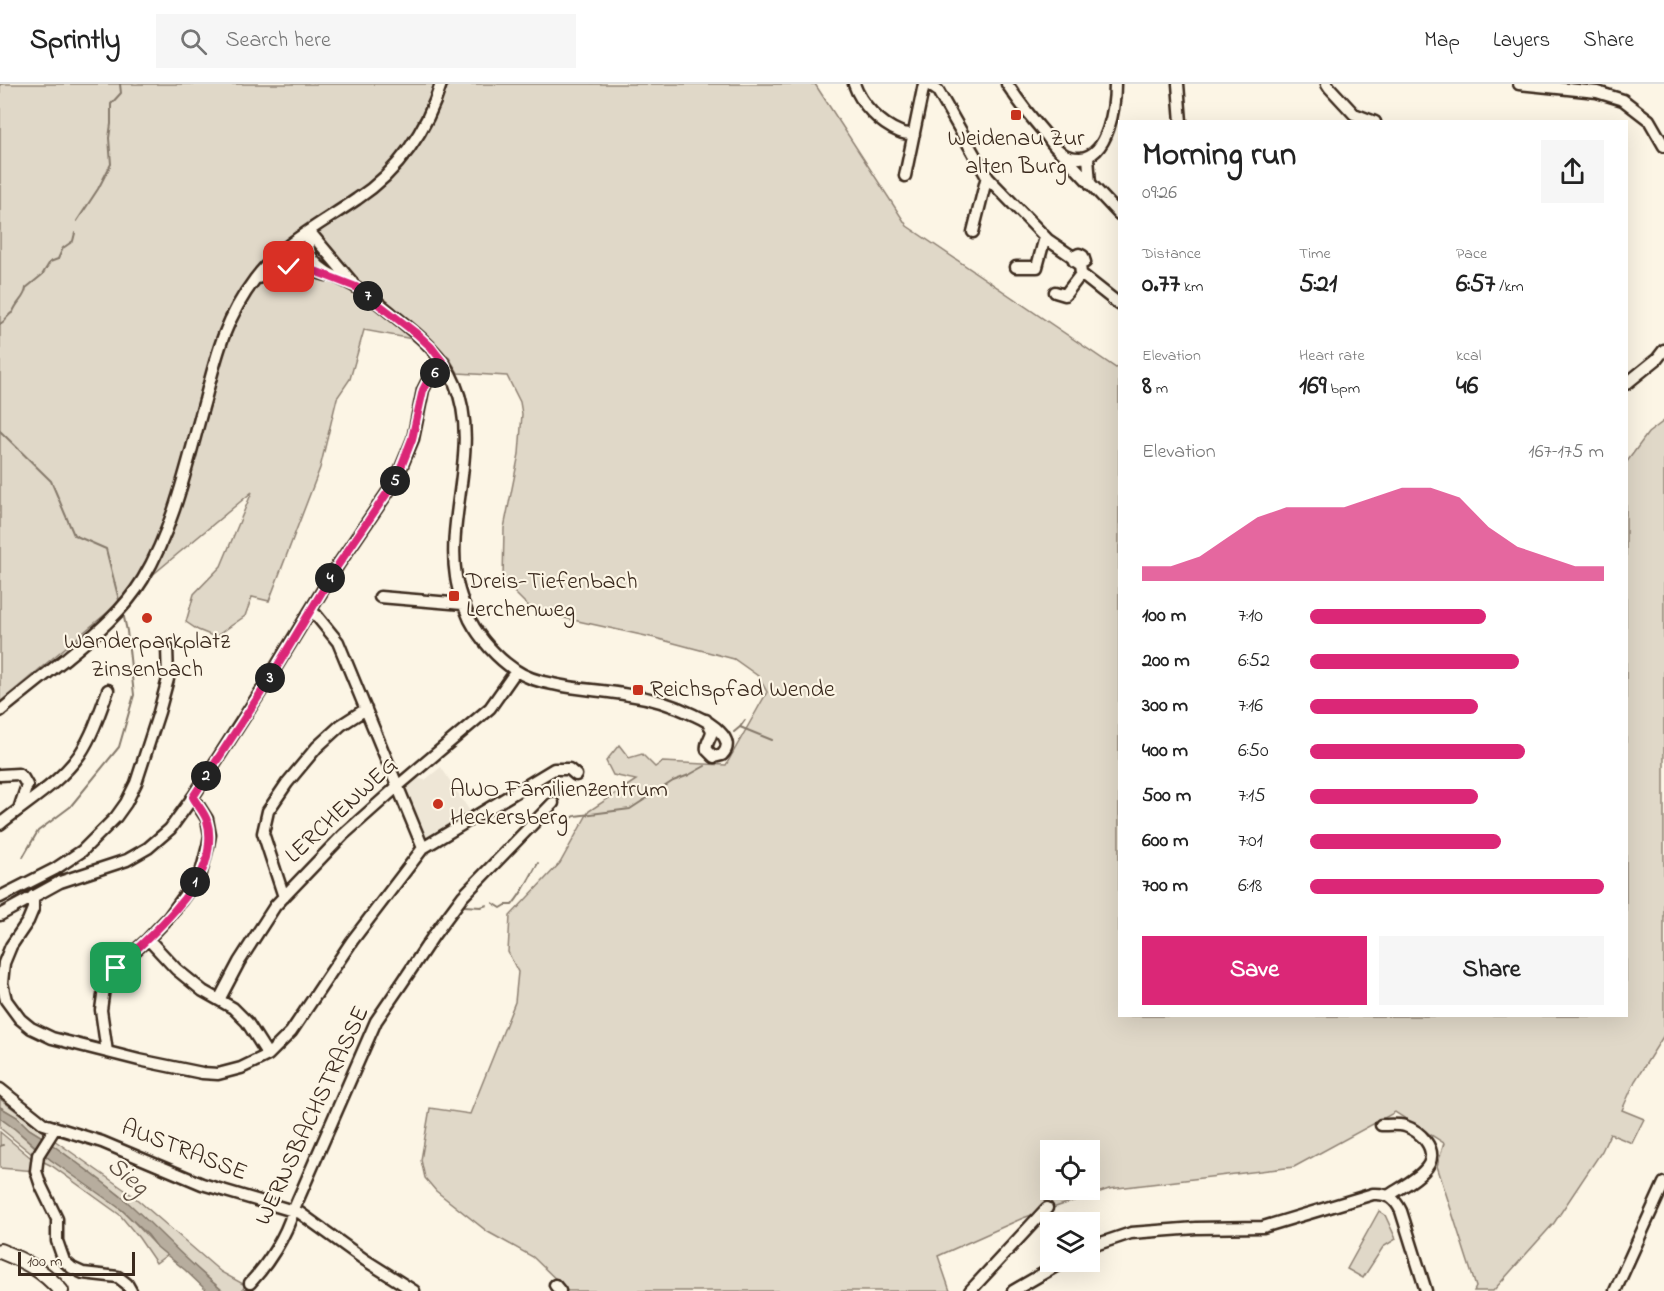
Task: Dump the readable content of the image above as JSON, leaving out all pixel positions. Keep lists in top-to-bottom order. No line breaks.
{"streets":{"street":["LERCHENWEG","WERNSBACHSTRASSE","AUSTRASSE"]},"crossings":[["WERNSBACHSTRASSE","AUSTRASSE"]],"water":["Sieg"],"places":{"transit":["Weidenau Zur alten Burg","Dreis-Tiefenbach Lerchenweg","Reichspfad Wende"],"other":["Wanderparkplatz Zinsenbach","AWO Familienzentrum Heckersberg"]},"scale_bar":"100 m","page":{"header":"Sprintly","search":"Search here","nav":["Map","Layers","Share"],"heading":["Morning run","09:26"],"stats":[["Distance","0.77 km"],["Time","5:21"],["Pace","6:57 /km"],["Elevation","8 m"],["Heart rate","169 bpm"],["kcal","46"]],"pins":["7","6","5","4","3","2","1"],"chart":["Elevation","167–175 m"],"list":[{"name":"100 m","note":"7:10"},{"name":"200 m","note":"6:52"},{"name":"300 m","note":"7:16"},{"name":"400 m","note":"6:50"},{"name":"500 m","note":"7:15"},{"name":"600 m","note":"7:01"},{"name":"700 m","note":"6:18"}],"buttons":["Save","Share"],"scale":"100 m"}}
